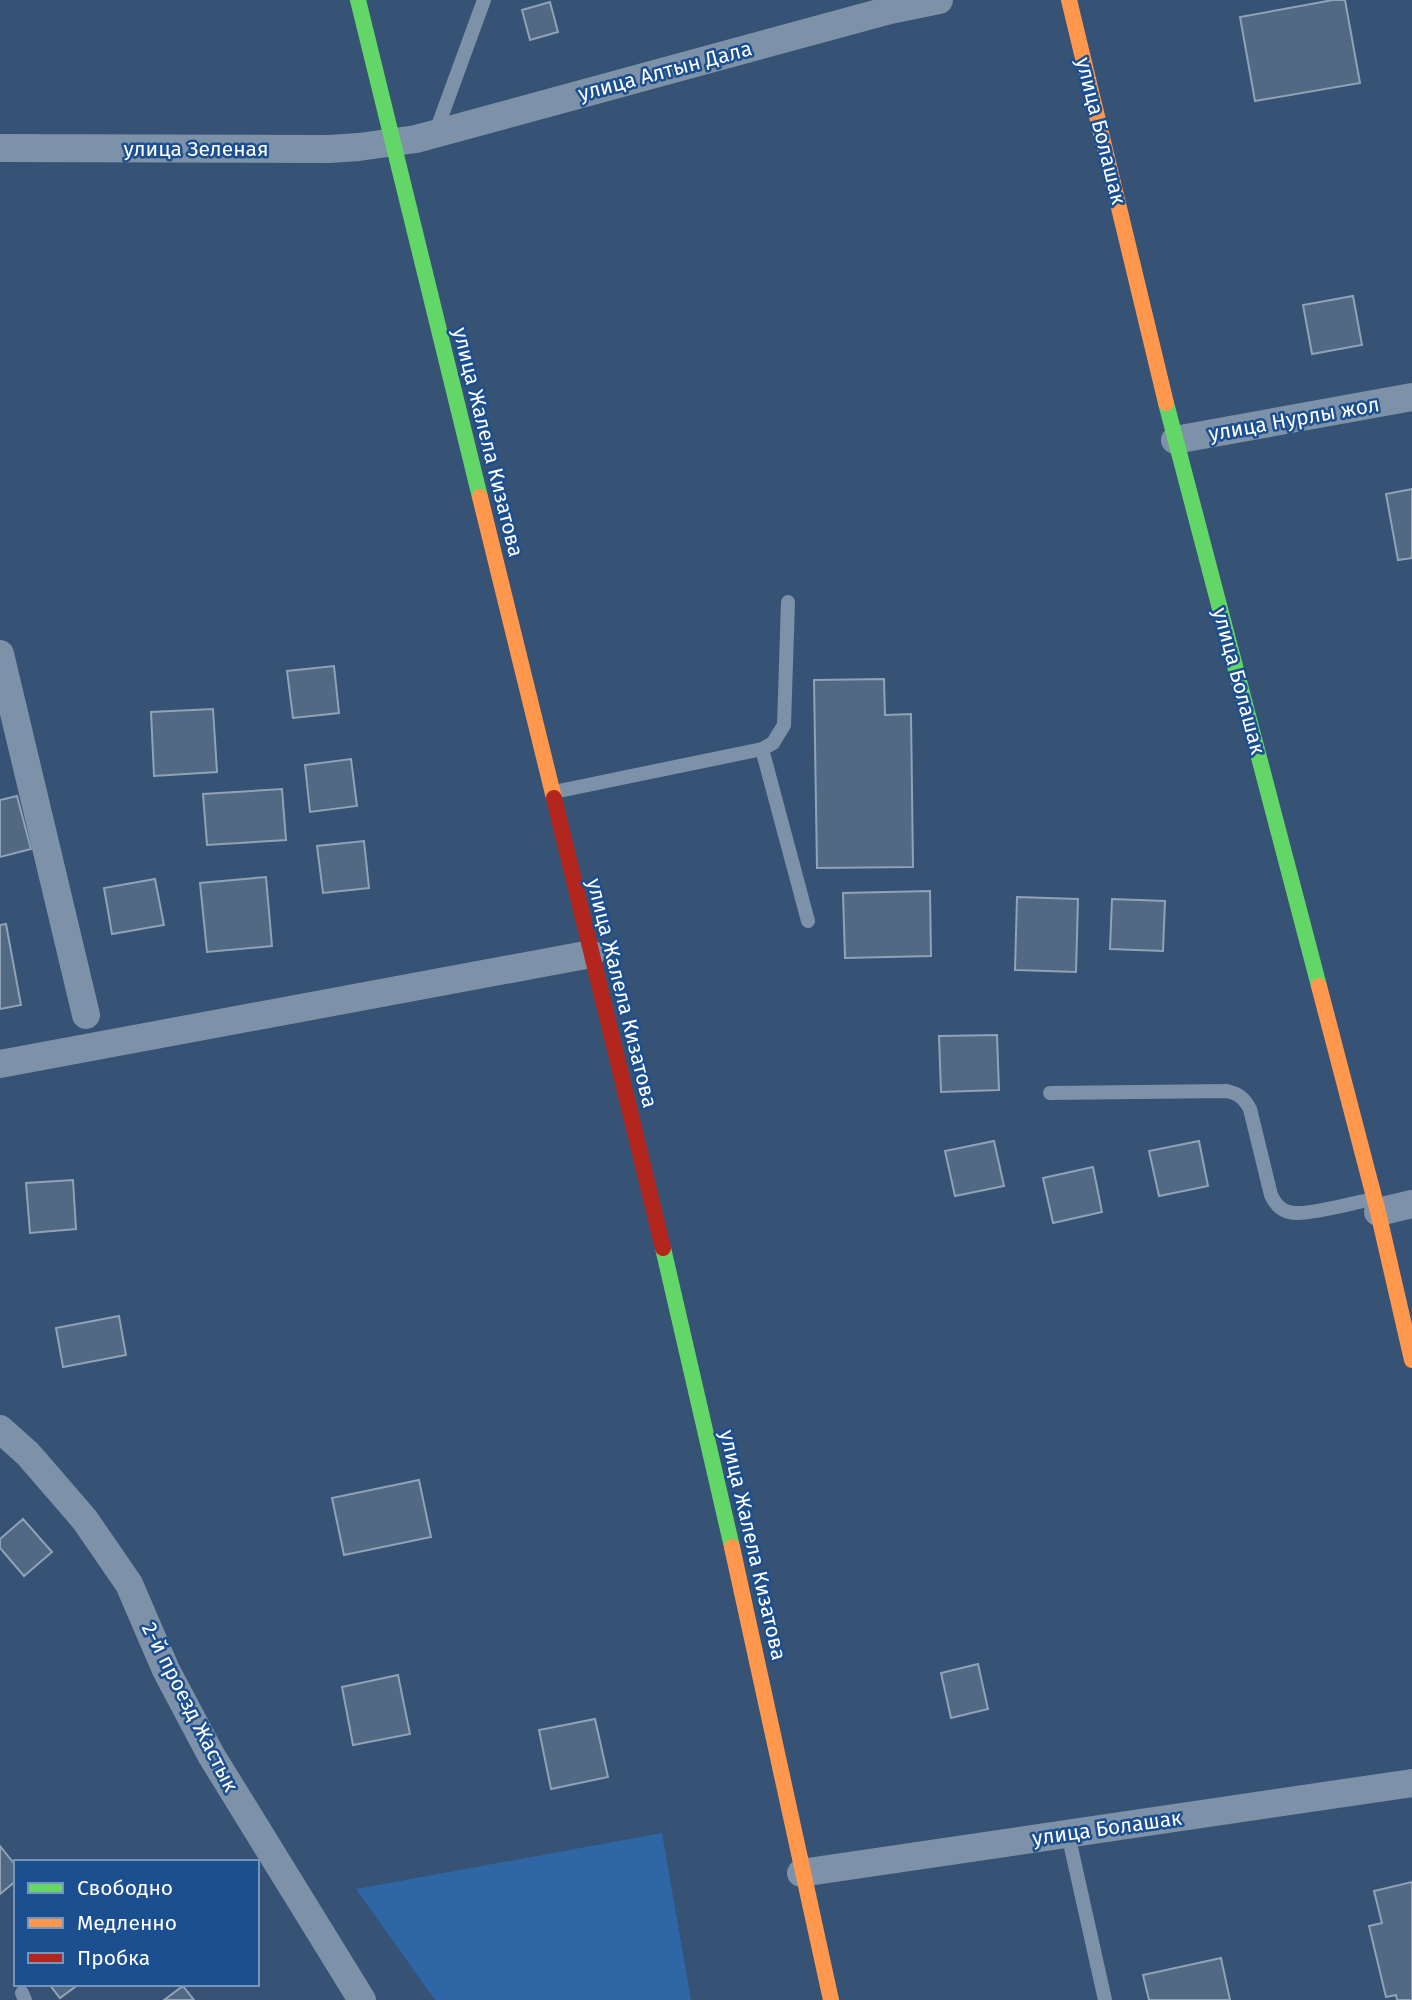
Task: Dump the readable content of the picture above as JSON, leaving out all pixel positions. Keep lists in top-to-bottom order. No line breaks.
{"streets":{"main road":["улица Болашак","улица Жалела Кизатова"],"street":["улица Алтын Дала","улица Зеленая","улица Нурлы жол","2-й проезд Жастык"]},"crossings":[["улица Алтын Дала","улица Зеленая"],["улица Алтын Дала","улица Жалела Кизатова"],["улица Болашак","улица Нурлы жол"],["улица Болашак","улица Жалела Кизатова"],["улица Зеленая","улица Жалела Кизатова"]],"legend":["Свободно","Медленно","Пробка"]}
